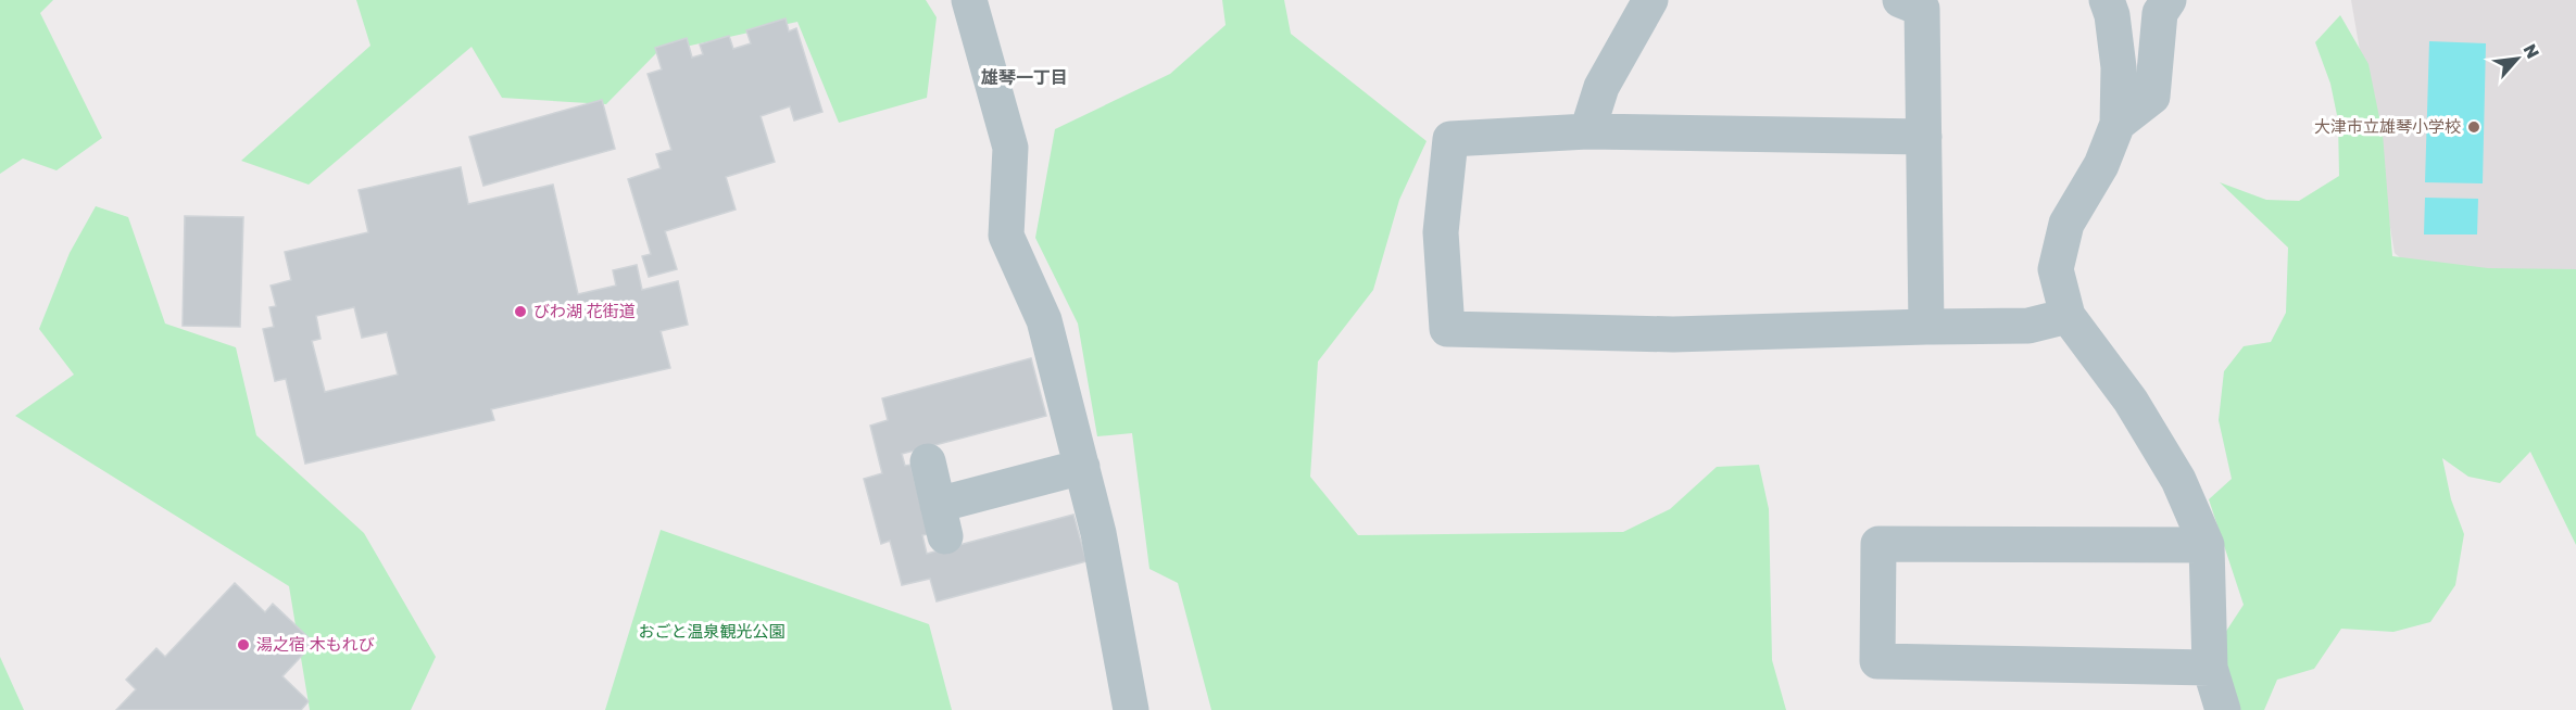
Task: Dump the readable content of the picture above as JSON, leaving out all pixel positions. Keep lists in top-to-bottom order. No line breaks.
{"districts":["雄琴一丁目"],"parks":["おごと温泉観光公園"],"places":["大津市立雄琴小学校","びわ湖 花街道","湯之宿 木もれび"],"north":"top right"}
